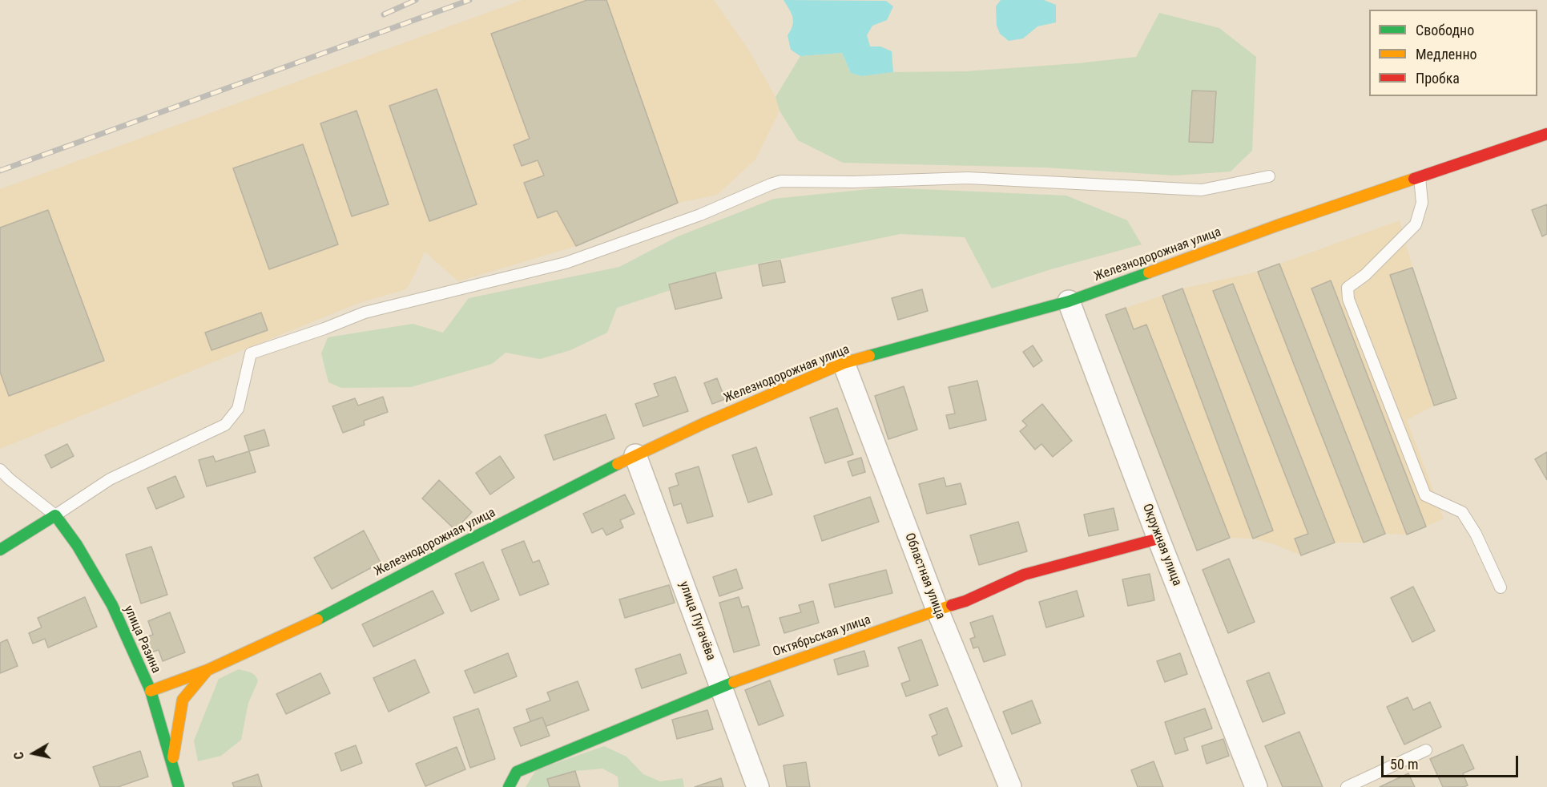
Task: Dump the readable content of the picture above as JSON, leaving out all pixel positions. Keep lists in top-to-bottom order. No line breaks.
{"streets":{"street":["Железнодорожная улица","Окружная улица","Областная улица","улица Пугачёва","Октябрьская улица","улица Разина"]},"crossings":[["Железнодорожная улица","Окружная улица"],["Железнодорожная улица","Областная улица"],["Железнодорожная улица","улица Пугачёва"],["Железнодорожная улица","улица Разина"],["Окружная улица","Октябрьская улица"],["Областная улица","Октябрьская улица"],["улица Пугачёва","Октябрьская улица"]],"legend":["Свободно","Медленно","Пробка"],"scale_bar":"50 m","north":"left"}
